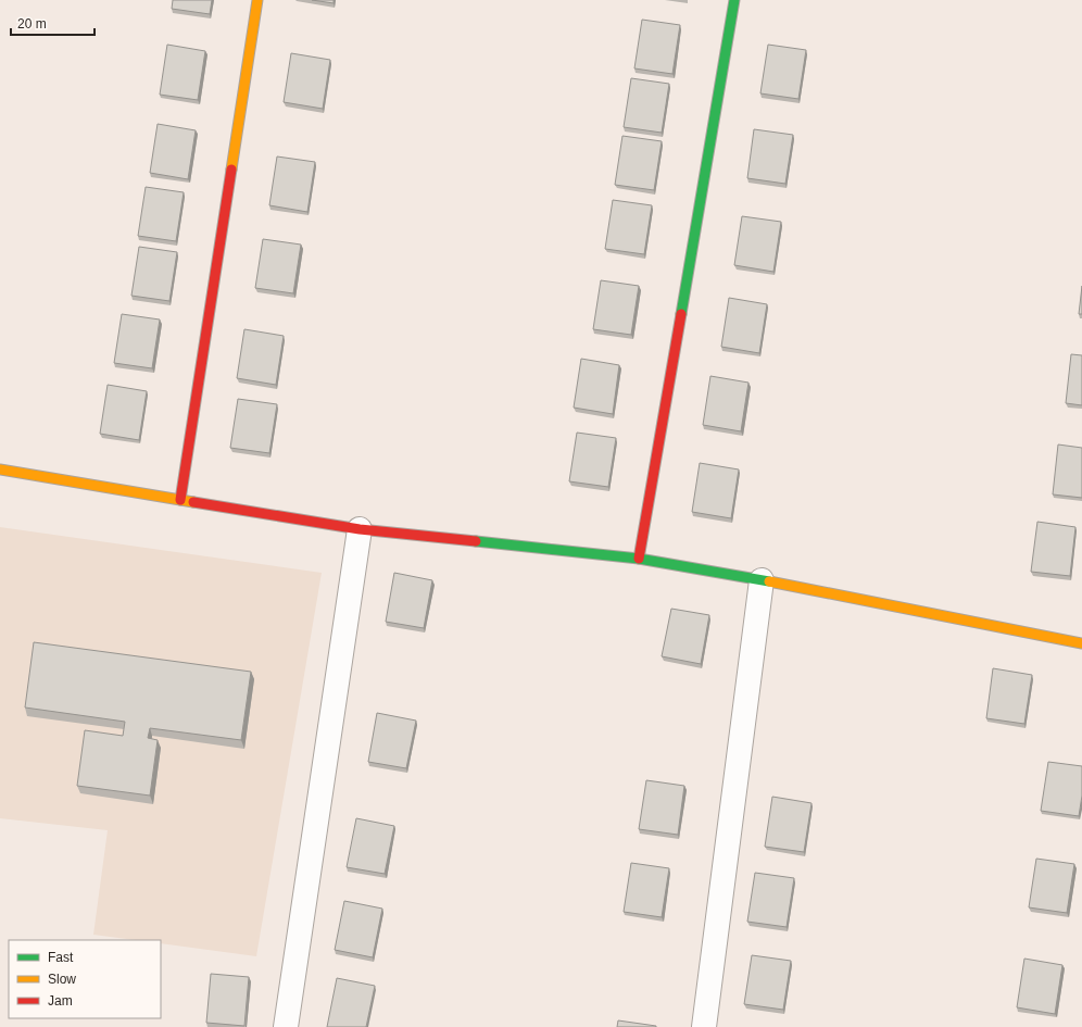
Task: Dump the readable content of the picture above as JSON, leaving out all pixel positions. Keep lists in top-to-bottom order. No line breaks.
{"legend":["Fast","Slow","Jam"],"scale_bar":"20 m"}
